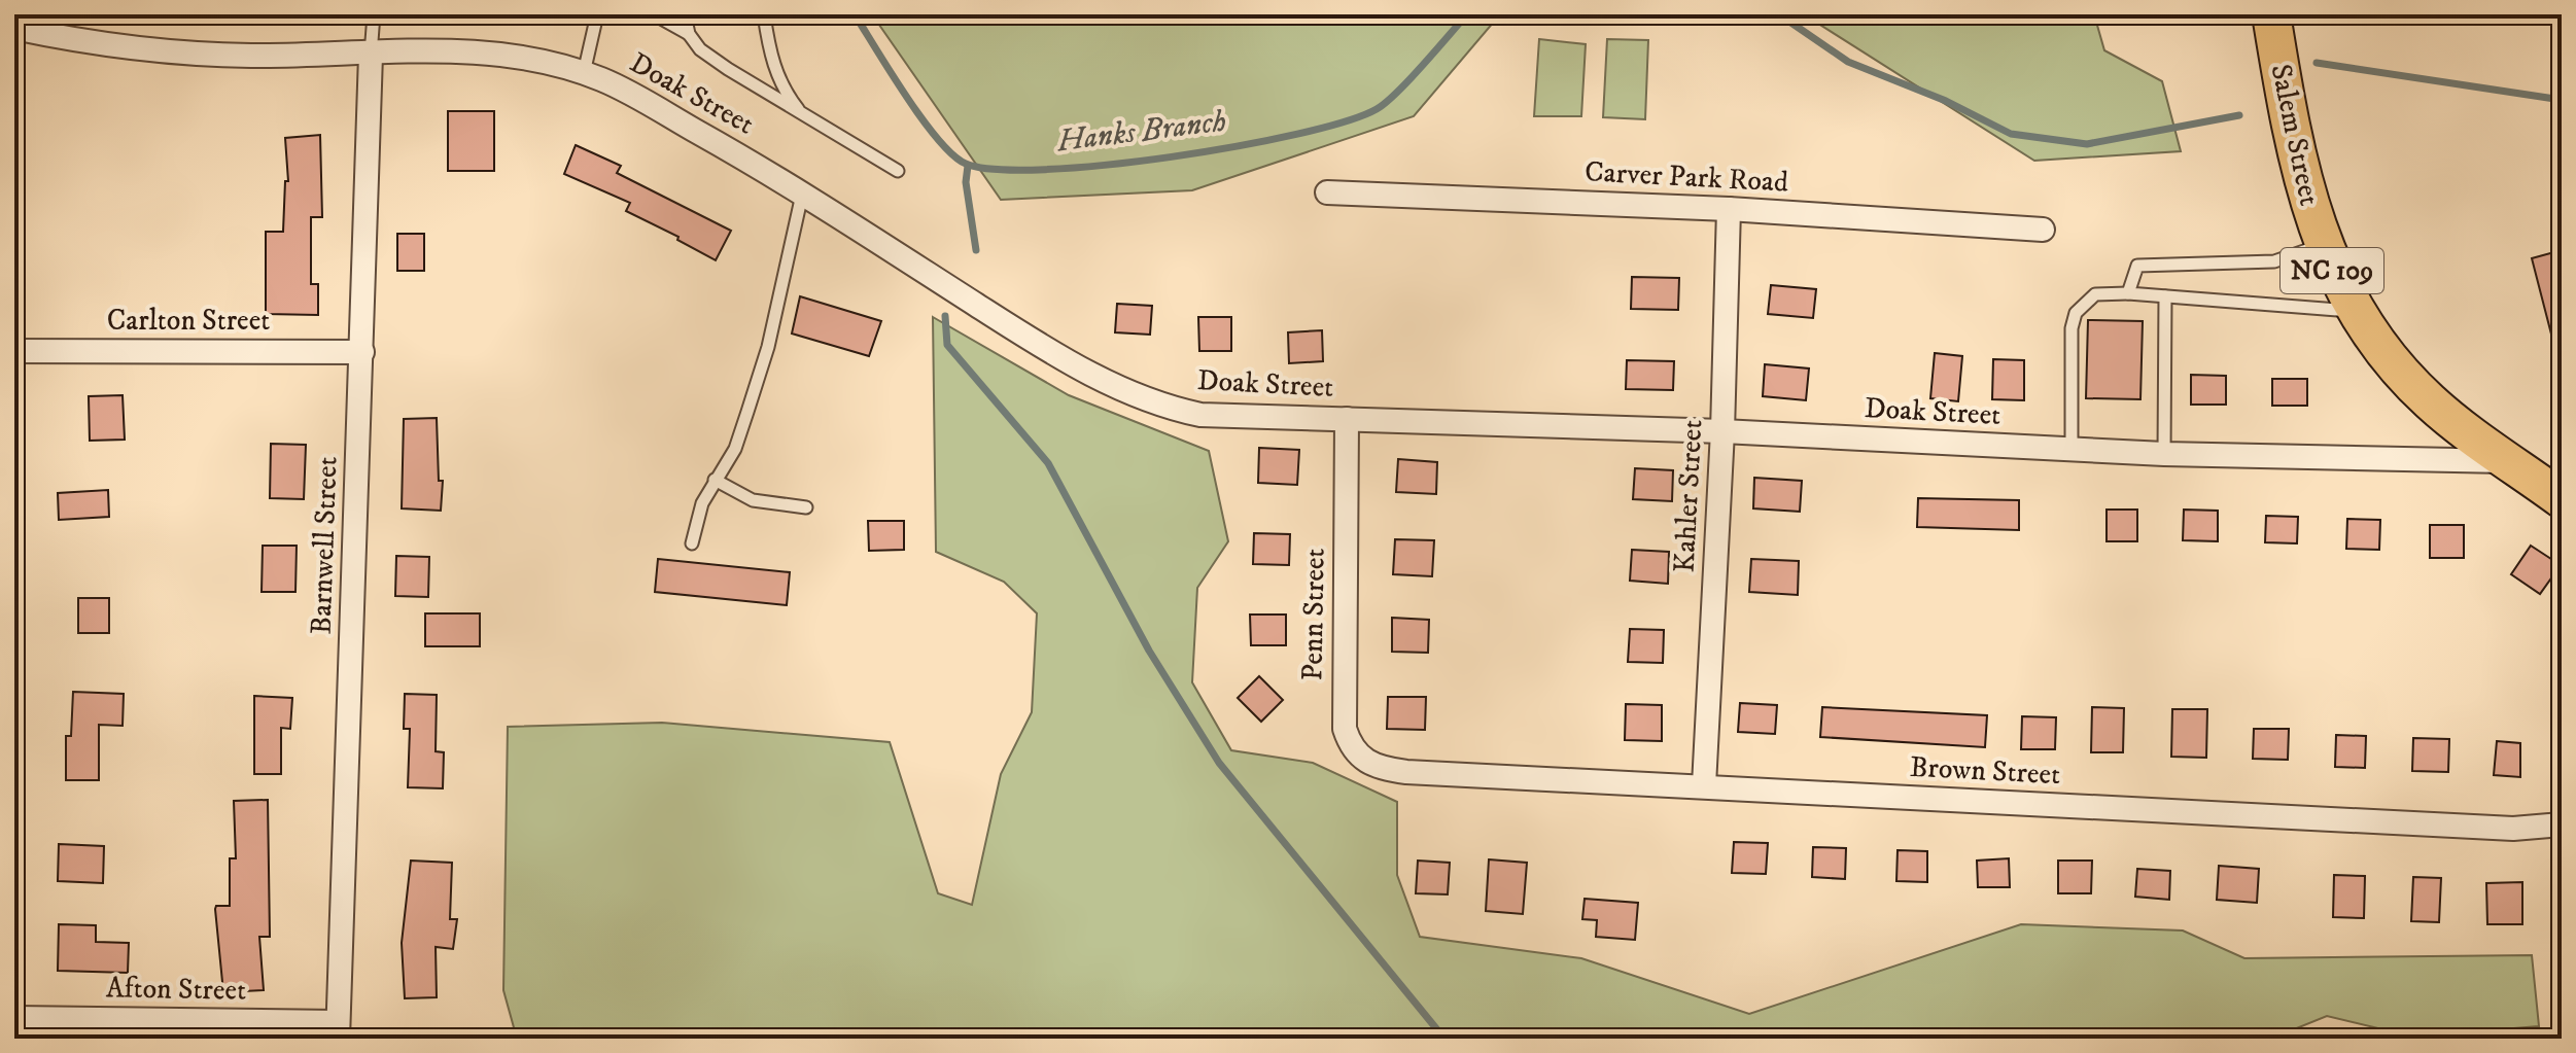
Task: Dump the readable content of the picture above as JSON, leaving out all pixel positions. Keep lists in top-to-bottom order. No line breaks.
{"streets":{"main road":["Salem Street","NC 109"],"street":["Doak Street","Carver Park Road","Carlton Street","Kahler Street","Barnwell Street","Penn Street","Brown Street","Afton Street"]},"crossings":[["Doak Street","Salem Street"],["Doak Street","Kahler Street"],["Doak Street","Barnwell Street"],["Doak Street","Penn Street"],["Carver Park Road","Kahler Street"],["Carlton Street","Barnwell Street"],["Kahler Street","Brown Street"],["Barnwell Street","Afton Street"],["Penn Street","Brown Street"]],"water":["Hanks Branch"]}
